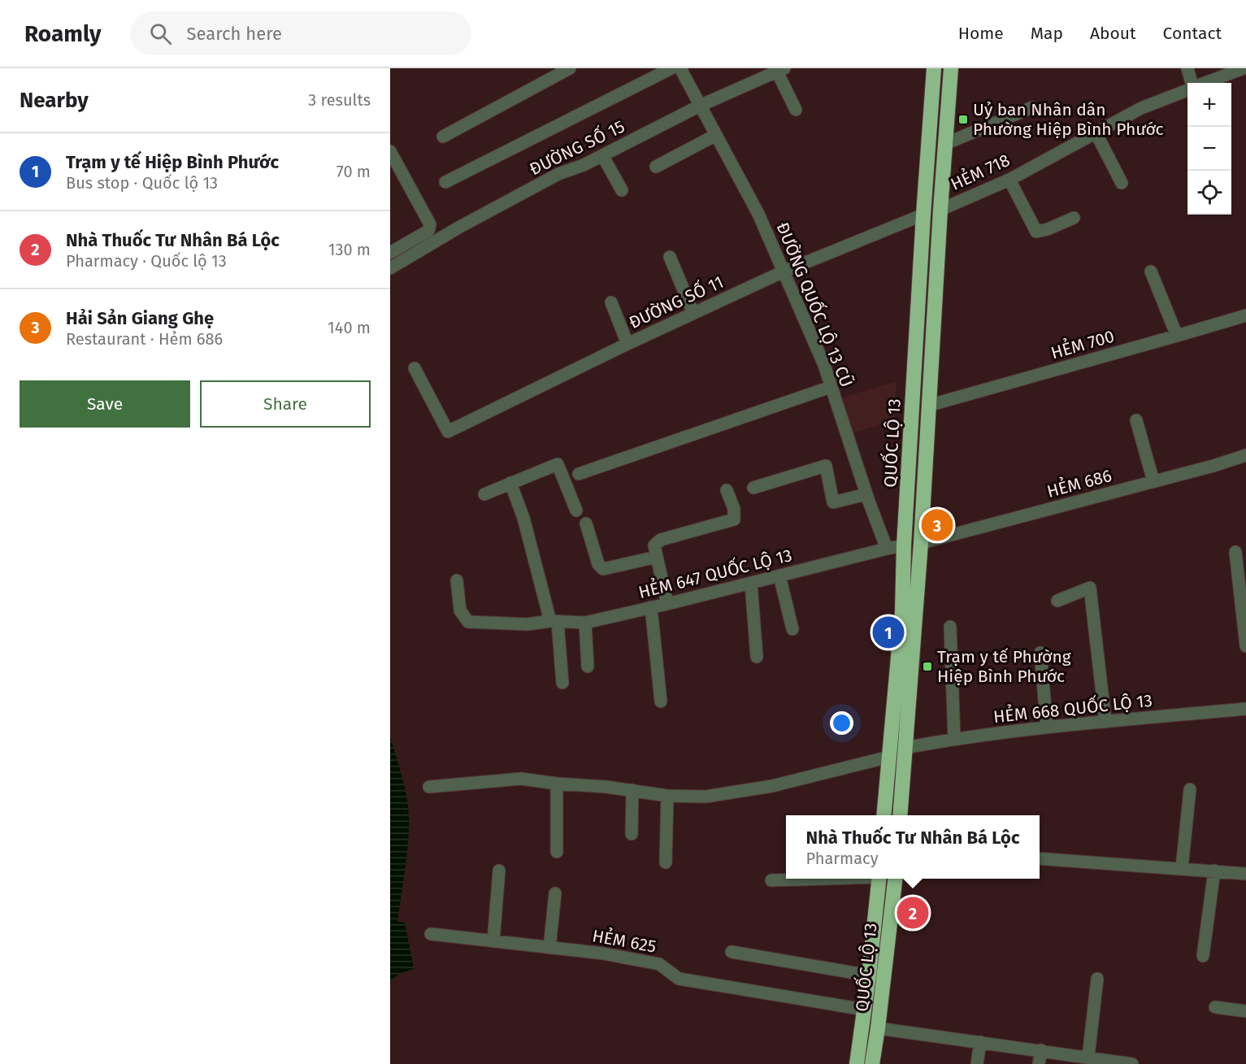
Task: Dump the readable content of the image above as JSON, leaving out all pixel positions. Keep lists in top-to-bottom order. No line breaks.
{"streets":{"highway":["QUỐC LỘ 13"],"street":["ĐƯỜNG SỐ 15","HẺM 718","ĐƯỜNG SỐ 11","ĐƯỜNG QUỐC LỘ 13 CŨ","HẺM 700","HẺM 686","HẺM 647 QUỐC LỘ 13","HẺM 668 QUỐC LỘ 13","HẺM 625"]},"crossings":[["ĐƯỜNG SỐ 15","ĐƯỜNG QUỐC LỘ 13 CŨ"],["HẺM 718","QUỐC LỘ 13"],["ĐƯỜNG SỐ 11","ĐƯỜNG QUỐC LỘ 13 CŨ"],["ĐƯỜNG SỐ 11","QUỐC LỘ 13"],["ĐƯỜNG QUỐC LỘ 13 CŨ","HẺM 647 QUỐC LỘ 13"],["HẺM 700","QUỐC LỘ 13"],["QUỐC LỘ 13","HẺM 686"],["QUỐC LỘ 13","HẺM 668 QUỐC LỘ 13"],["QUỐC LỘ 13","HẺM 625"]],"places":{"transit":["Uỷ ban Nhân dân Phường Hiệp Bình Phước","Trạm y tế Phường Hiệp Bình Phước"]},"page":{"header":"Roamly","search":"Search here","nav":["Home","Map","About","Contact"],"heading":["Nearby","3 results"],"map_buttons":["+","−"],"list":[{"mark":"1","name":"Trạm y tế Hiệp Bình Phước","note":"Bus stop · Quốc lộ 13","value":"70 m"},{"mark":"2","name":"Nhà Thuốc Tư Nhân Bá Lộc","note":"Pharmacy · Quốc lộ 13","value":"130 m"},{"mark":"3","name":"Hải Sản Giang Ghẹ","note":"Restaurant · Hẻm 686","value":"140 m"}],"buttons":["Save","Share"],"pins":["3","1","2"],"popup":["Nhà Thuốc Tư Nhân Bá Lộc","Pharmacy"]}}
